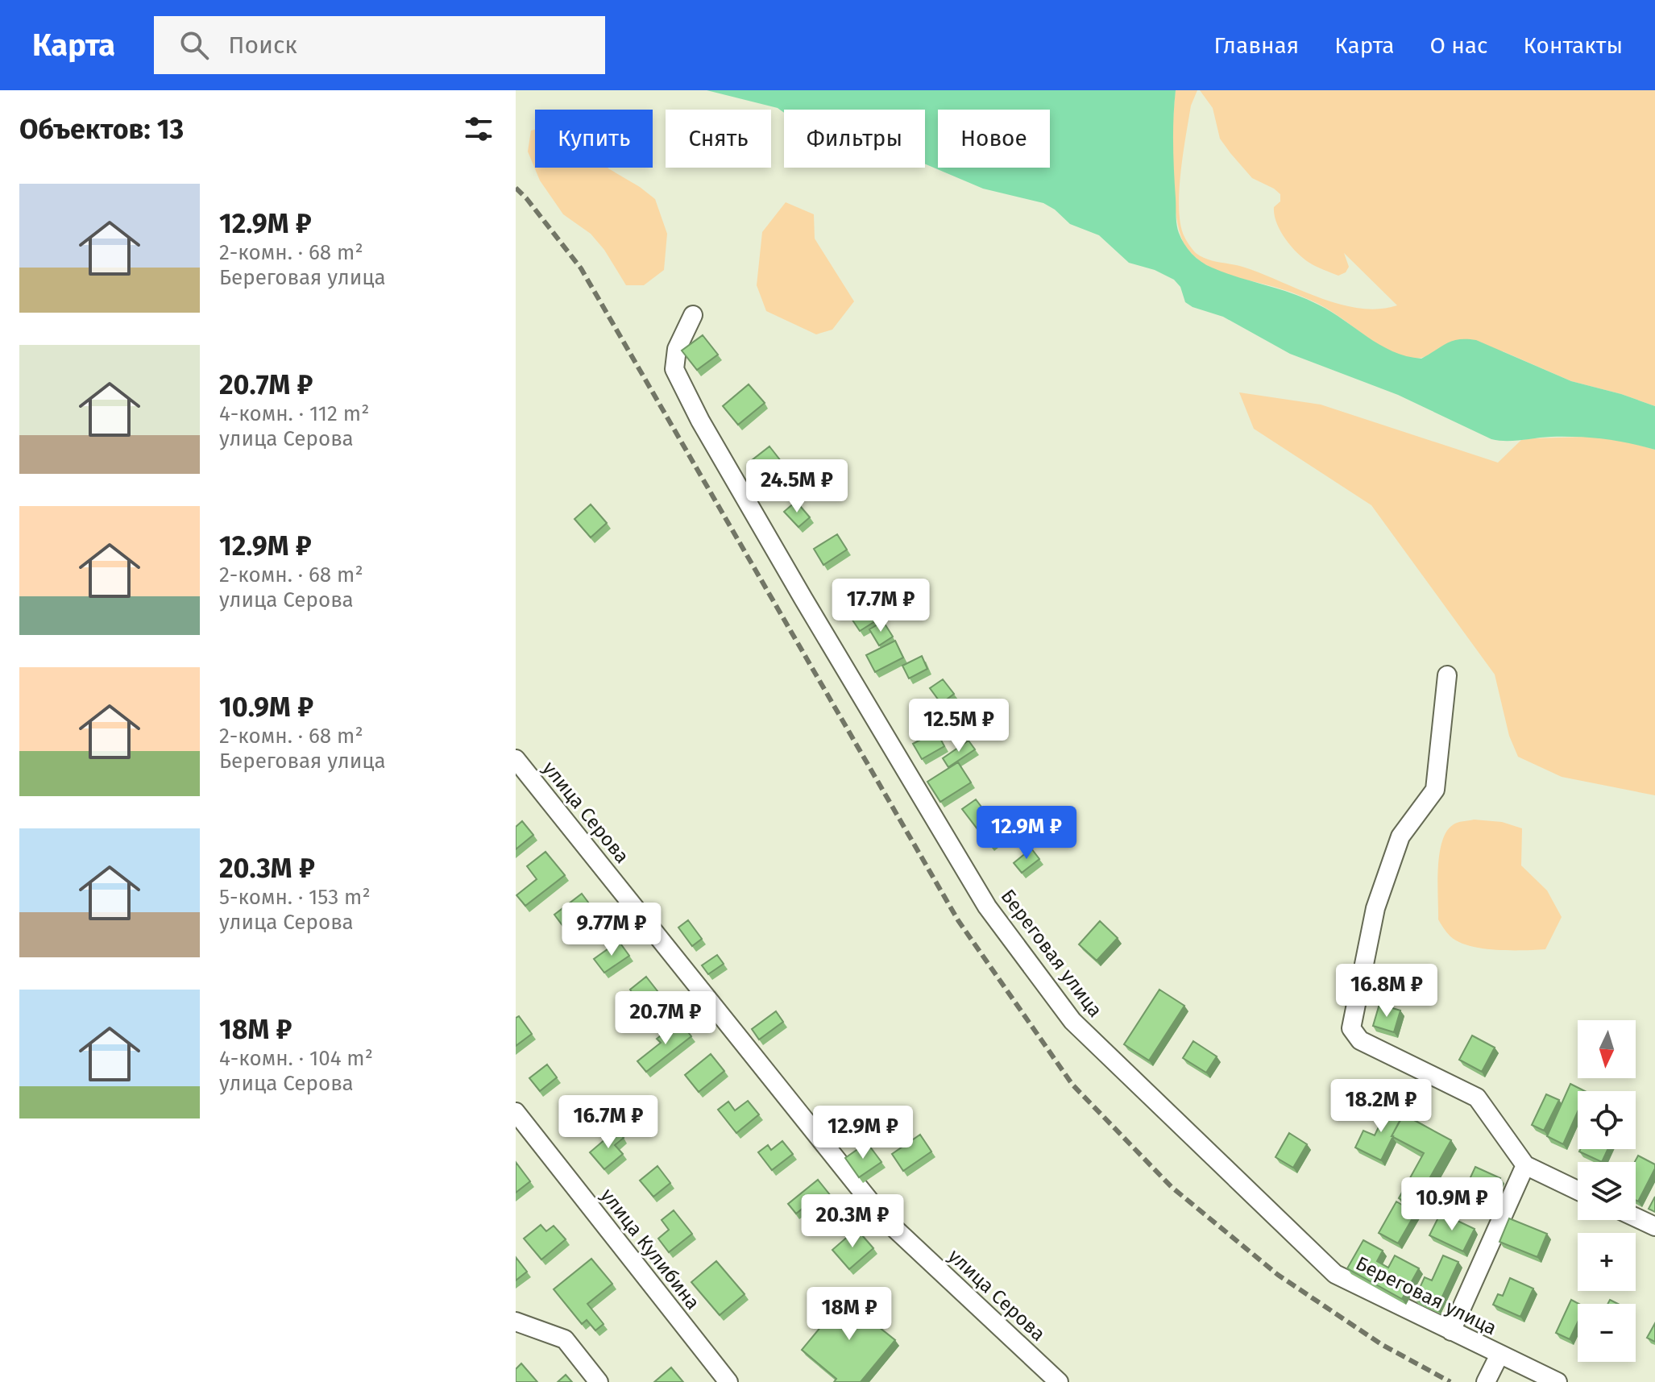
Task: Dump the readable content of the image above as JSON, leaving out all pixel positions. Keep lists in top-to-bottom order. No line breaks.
{"streets":{"street":["улица Серова","Береговая улица","улица Кулибина"]},"north":"bottom","page":{"header":"Карта","search":"Поиск","nav":["Главная","Карта","О нас","Контакты"],"heading":"Объектов: 13","chip":["Купить","Снять","Фильтры","Новое"],"list":[{"name":"12.9M ₽","note":"2-комн. · 68 m² · Береговая улица"},{"name":"20.7M ₽","note":"4-комн. · 112 m² · улица Серова"},{"name":"12.9M ₽","note":"2-комн. · 68 m² · улица Серова"},{"name":"10.9M ₽","note":"2-комн. · 68 m² · Береговая улица"},{"name":"20.3M ₽","note":"5-комн. · 153 m² · улица Серова"},{"name":"18M ₽","note":"4-комн. · 104 m² · улица Серова"}],"price":["24.5M ₽","17.7M ₽","12.5M ₽","12.9M ₽","9.77M ₽","16.8M ₽","20.7M ₽","18.2M ₽","16.7M ₽","12.9M ₽","10.9M ₽","20.3M ₽","18M ₽"],"map_buttons":["+","−"]}}
